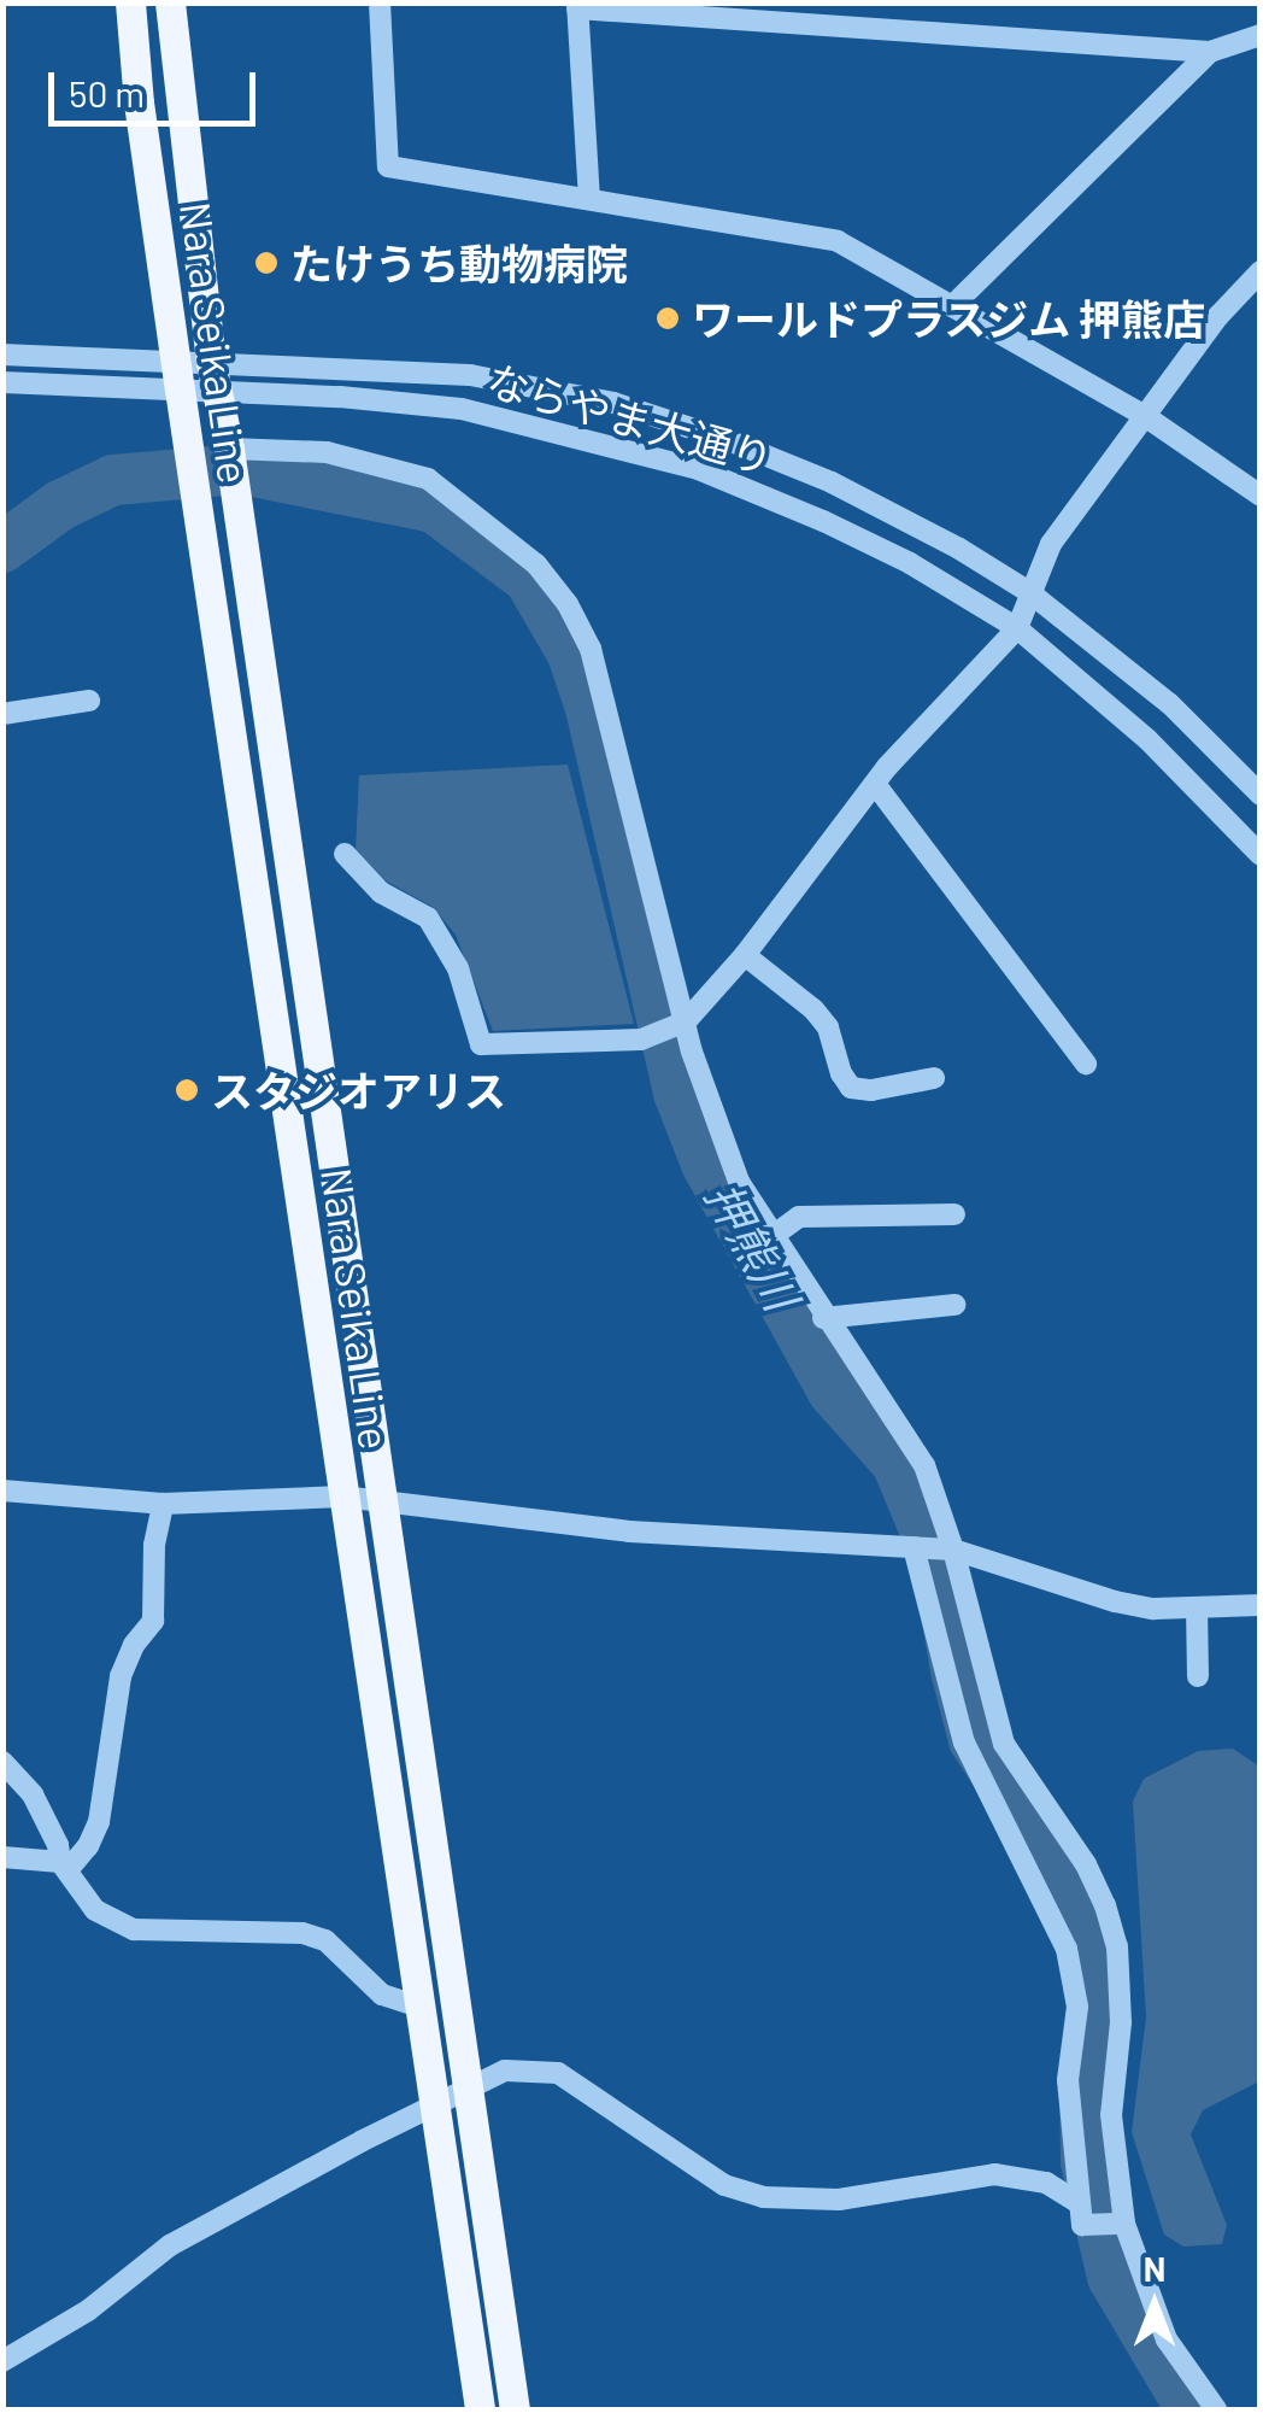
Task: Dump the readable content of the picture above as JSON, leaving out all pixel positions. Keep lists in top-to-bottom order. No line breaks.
{"streets":{"main road":["Nara Seika Line"],"street":["ならやま大通り"]},"crossings":[["Nara Seika Line","ならやま大通り"]],"water":["押熊川"],"places":["たけうち動物病院","ワールドプラスジム 押熊店","スタジオアリス"],"scale_bar":"50 m","north":"top"}
